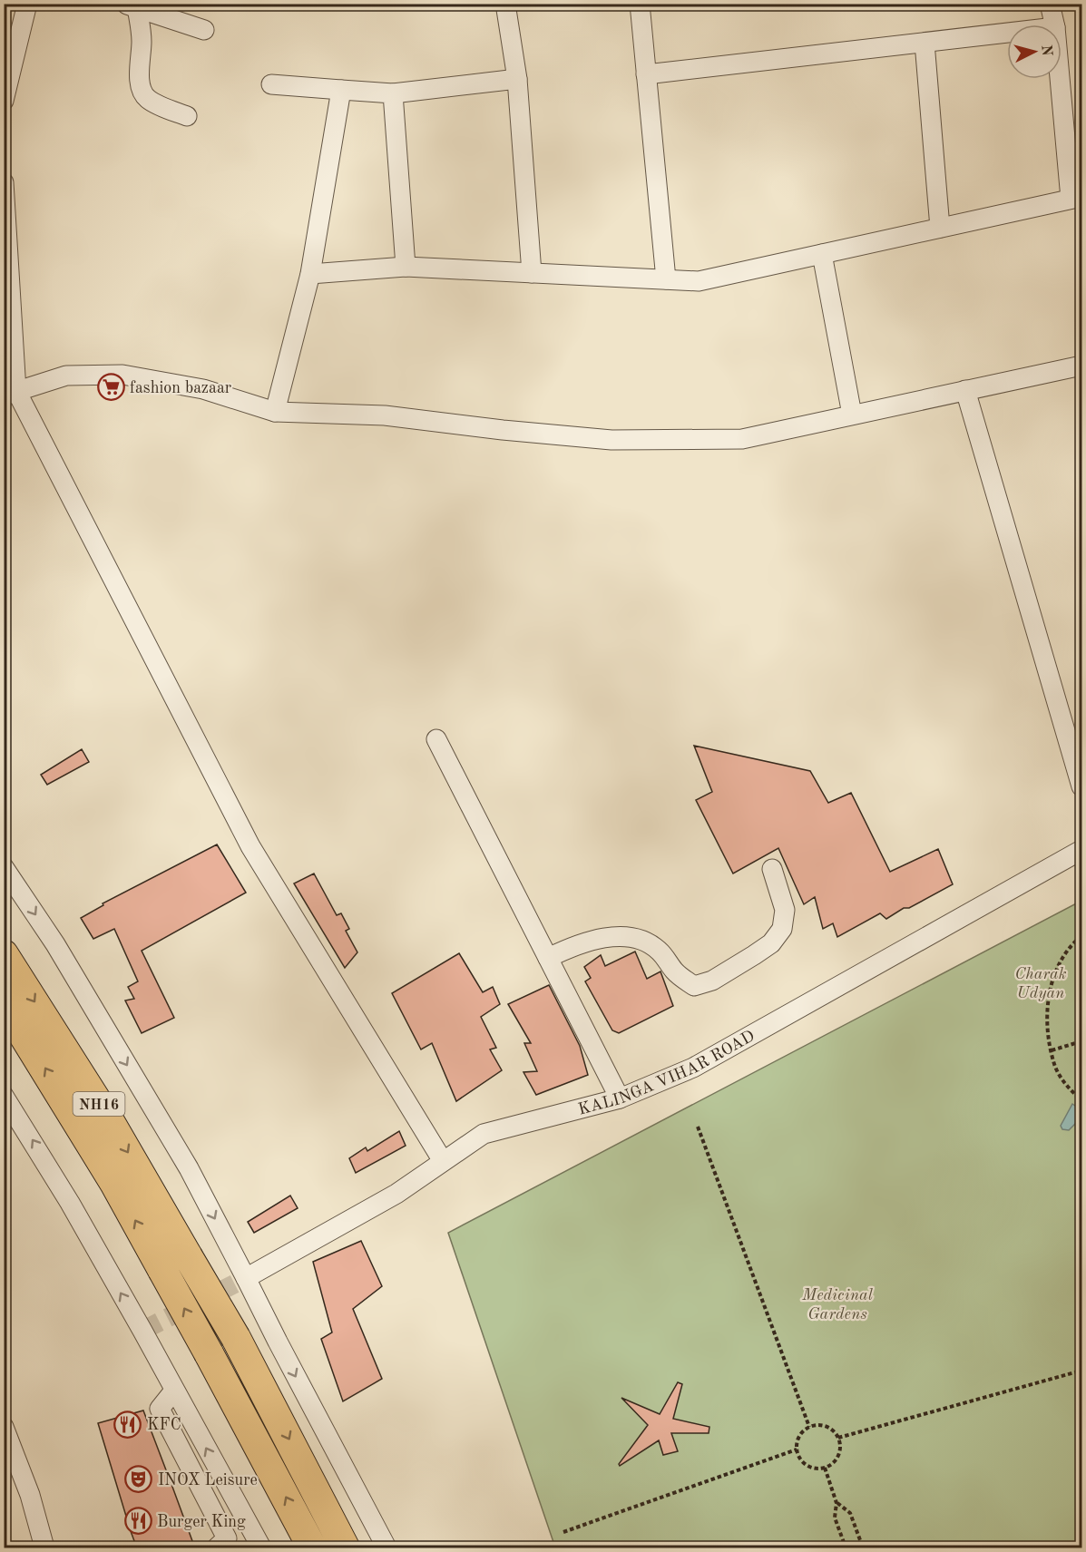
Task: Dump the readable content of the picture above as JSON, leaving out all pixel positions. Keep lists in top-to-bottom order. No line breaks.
{"streets":{"highway":["NH16"],"street":["KALINGA VIHAR ROAD"]},"parks":["Charak Udyan","Medicinal Gardens"],"places":{"supermarket":["fashion bazaar"],"restaurant":["KFC","Burger King"],"theatre":["INOX Leisure"]},"north":"right"}
